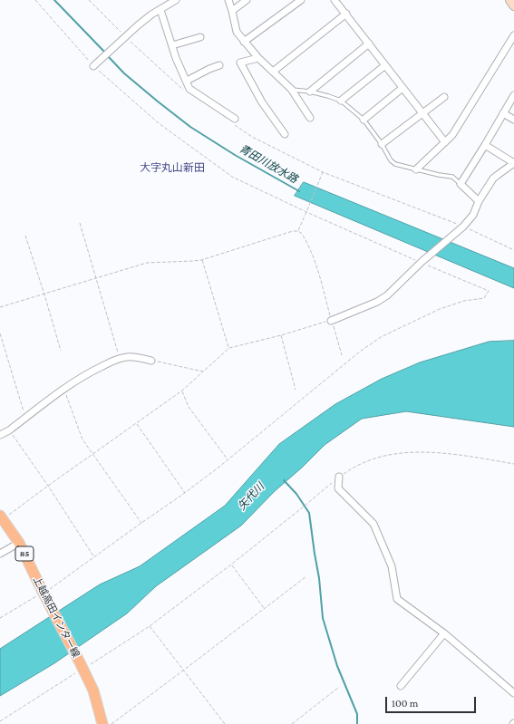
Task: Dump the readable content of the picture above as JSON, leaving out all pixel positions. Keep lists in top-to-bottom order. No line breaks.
{"streets":{"main road":["85","上越高田インター線"]},"districts":["大字丸山新田"],"water":["青田川放水路","矢代川"],"scale_bar":"100 m"}
